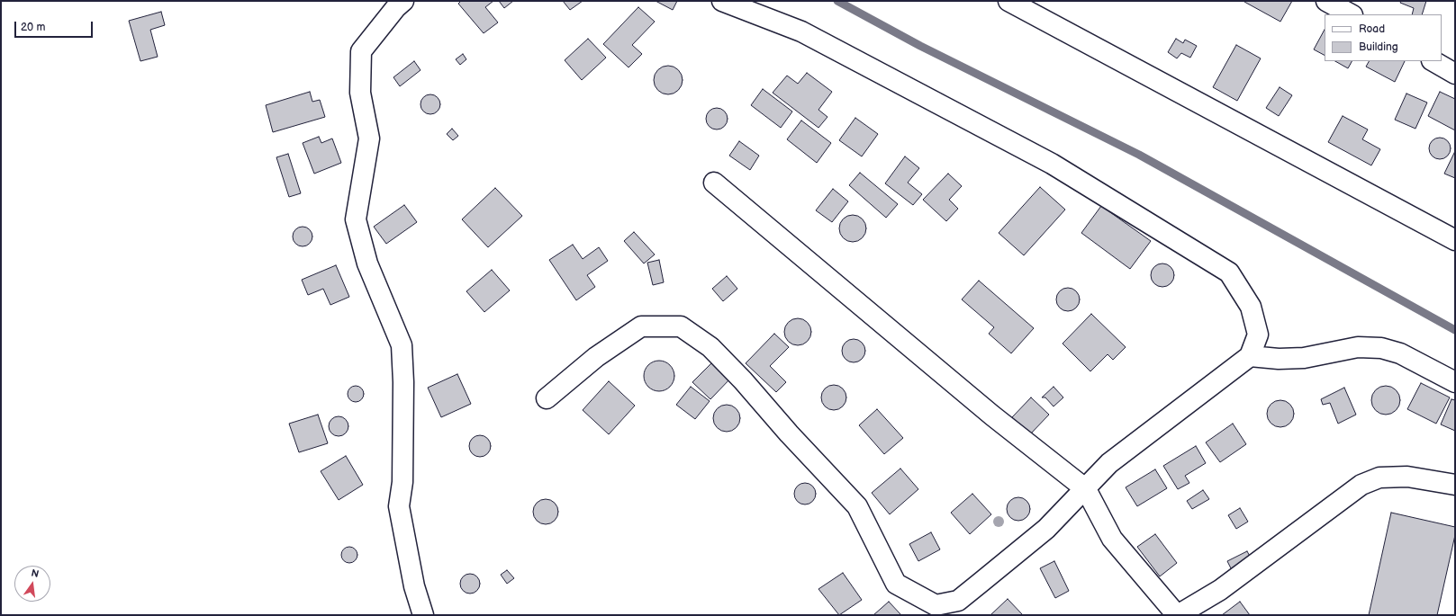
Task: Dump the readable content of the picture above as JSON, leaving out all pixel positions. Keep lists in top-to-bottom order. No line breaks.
{"legend":["Road","Building"],"scale_bar":"20 m","north":"top"}
